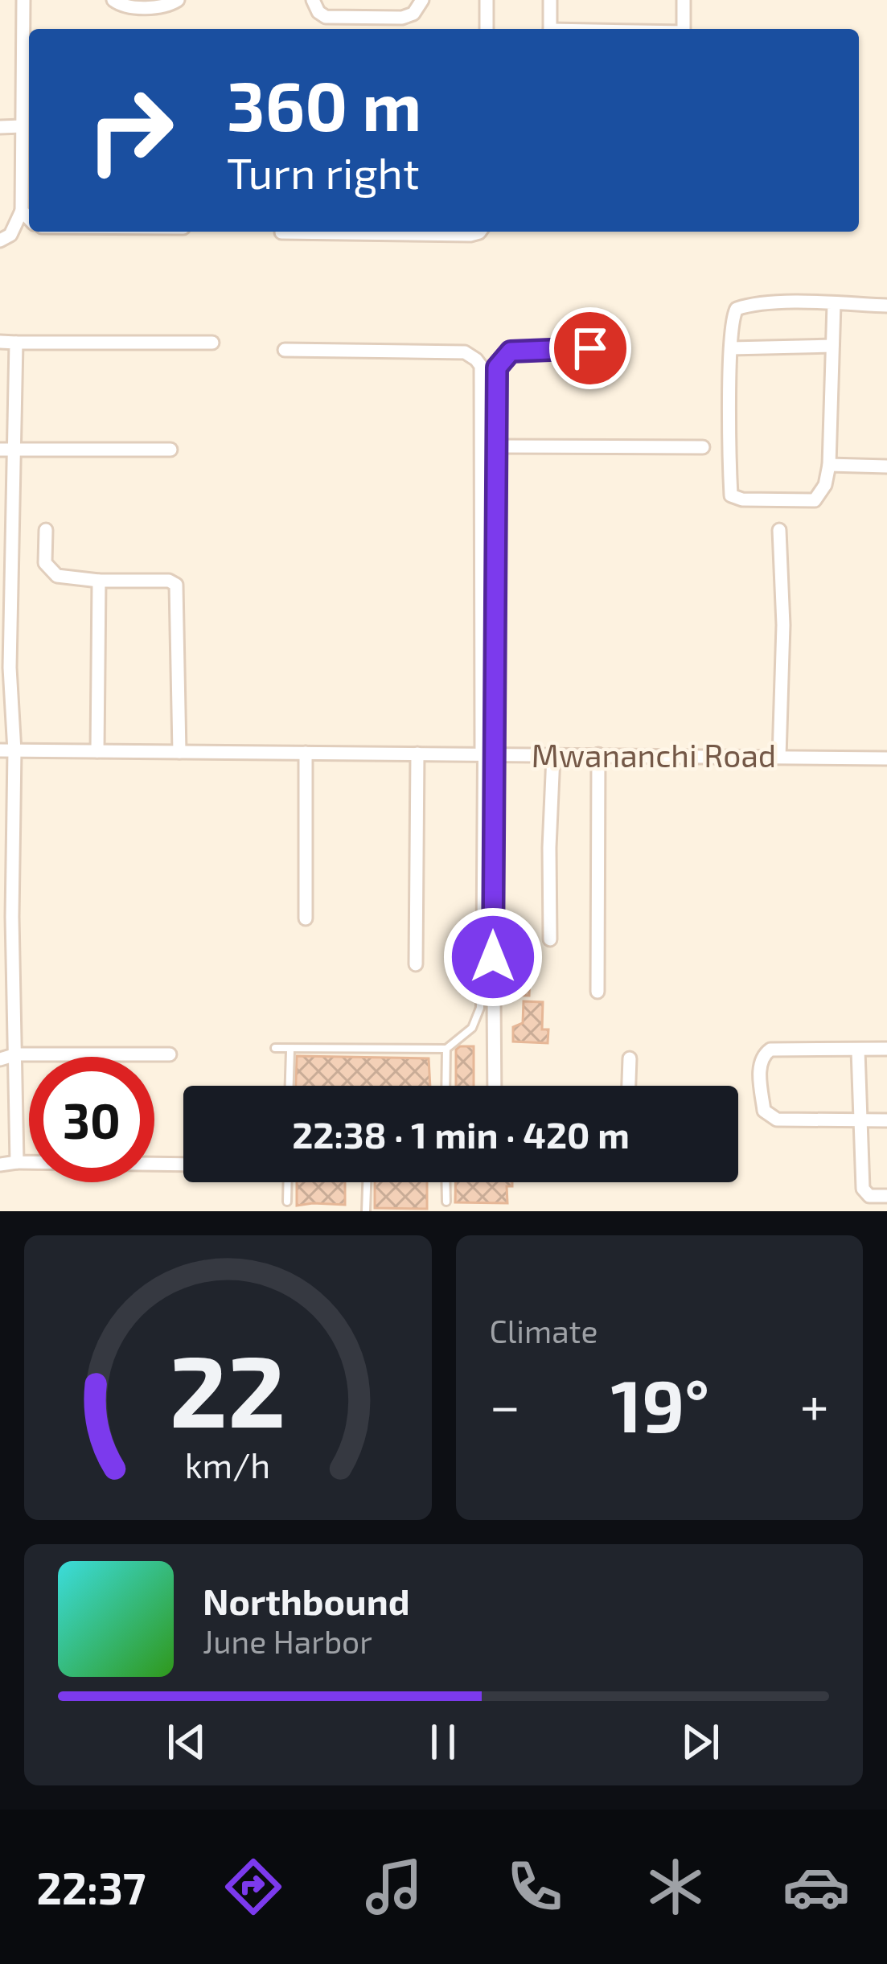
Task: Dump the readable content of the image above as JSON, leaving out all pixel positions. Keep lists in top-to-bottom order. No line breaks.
{"streets":{"street":["Mwananchi Road"]},"page":{"turn":["360 m","Turn right"],"limit":"30","trip":"22:38 · 1 min · 420 m","tile":"Climate","heat":["−","19°","+"],"song":["Northbound","June Harbor"],"tabs":"22:37","gauge":["22","km/h"]}}
